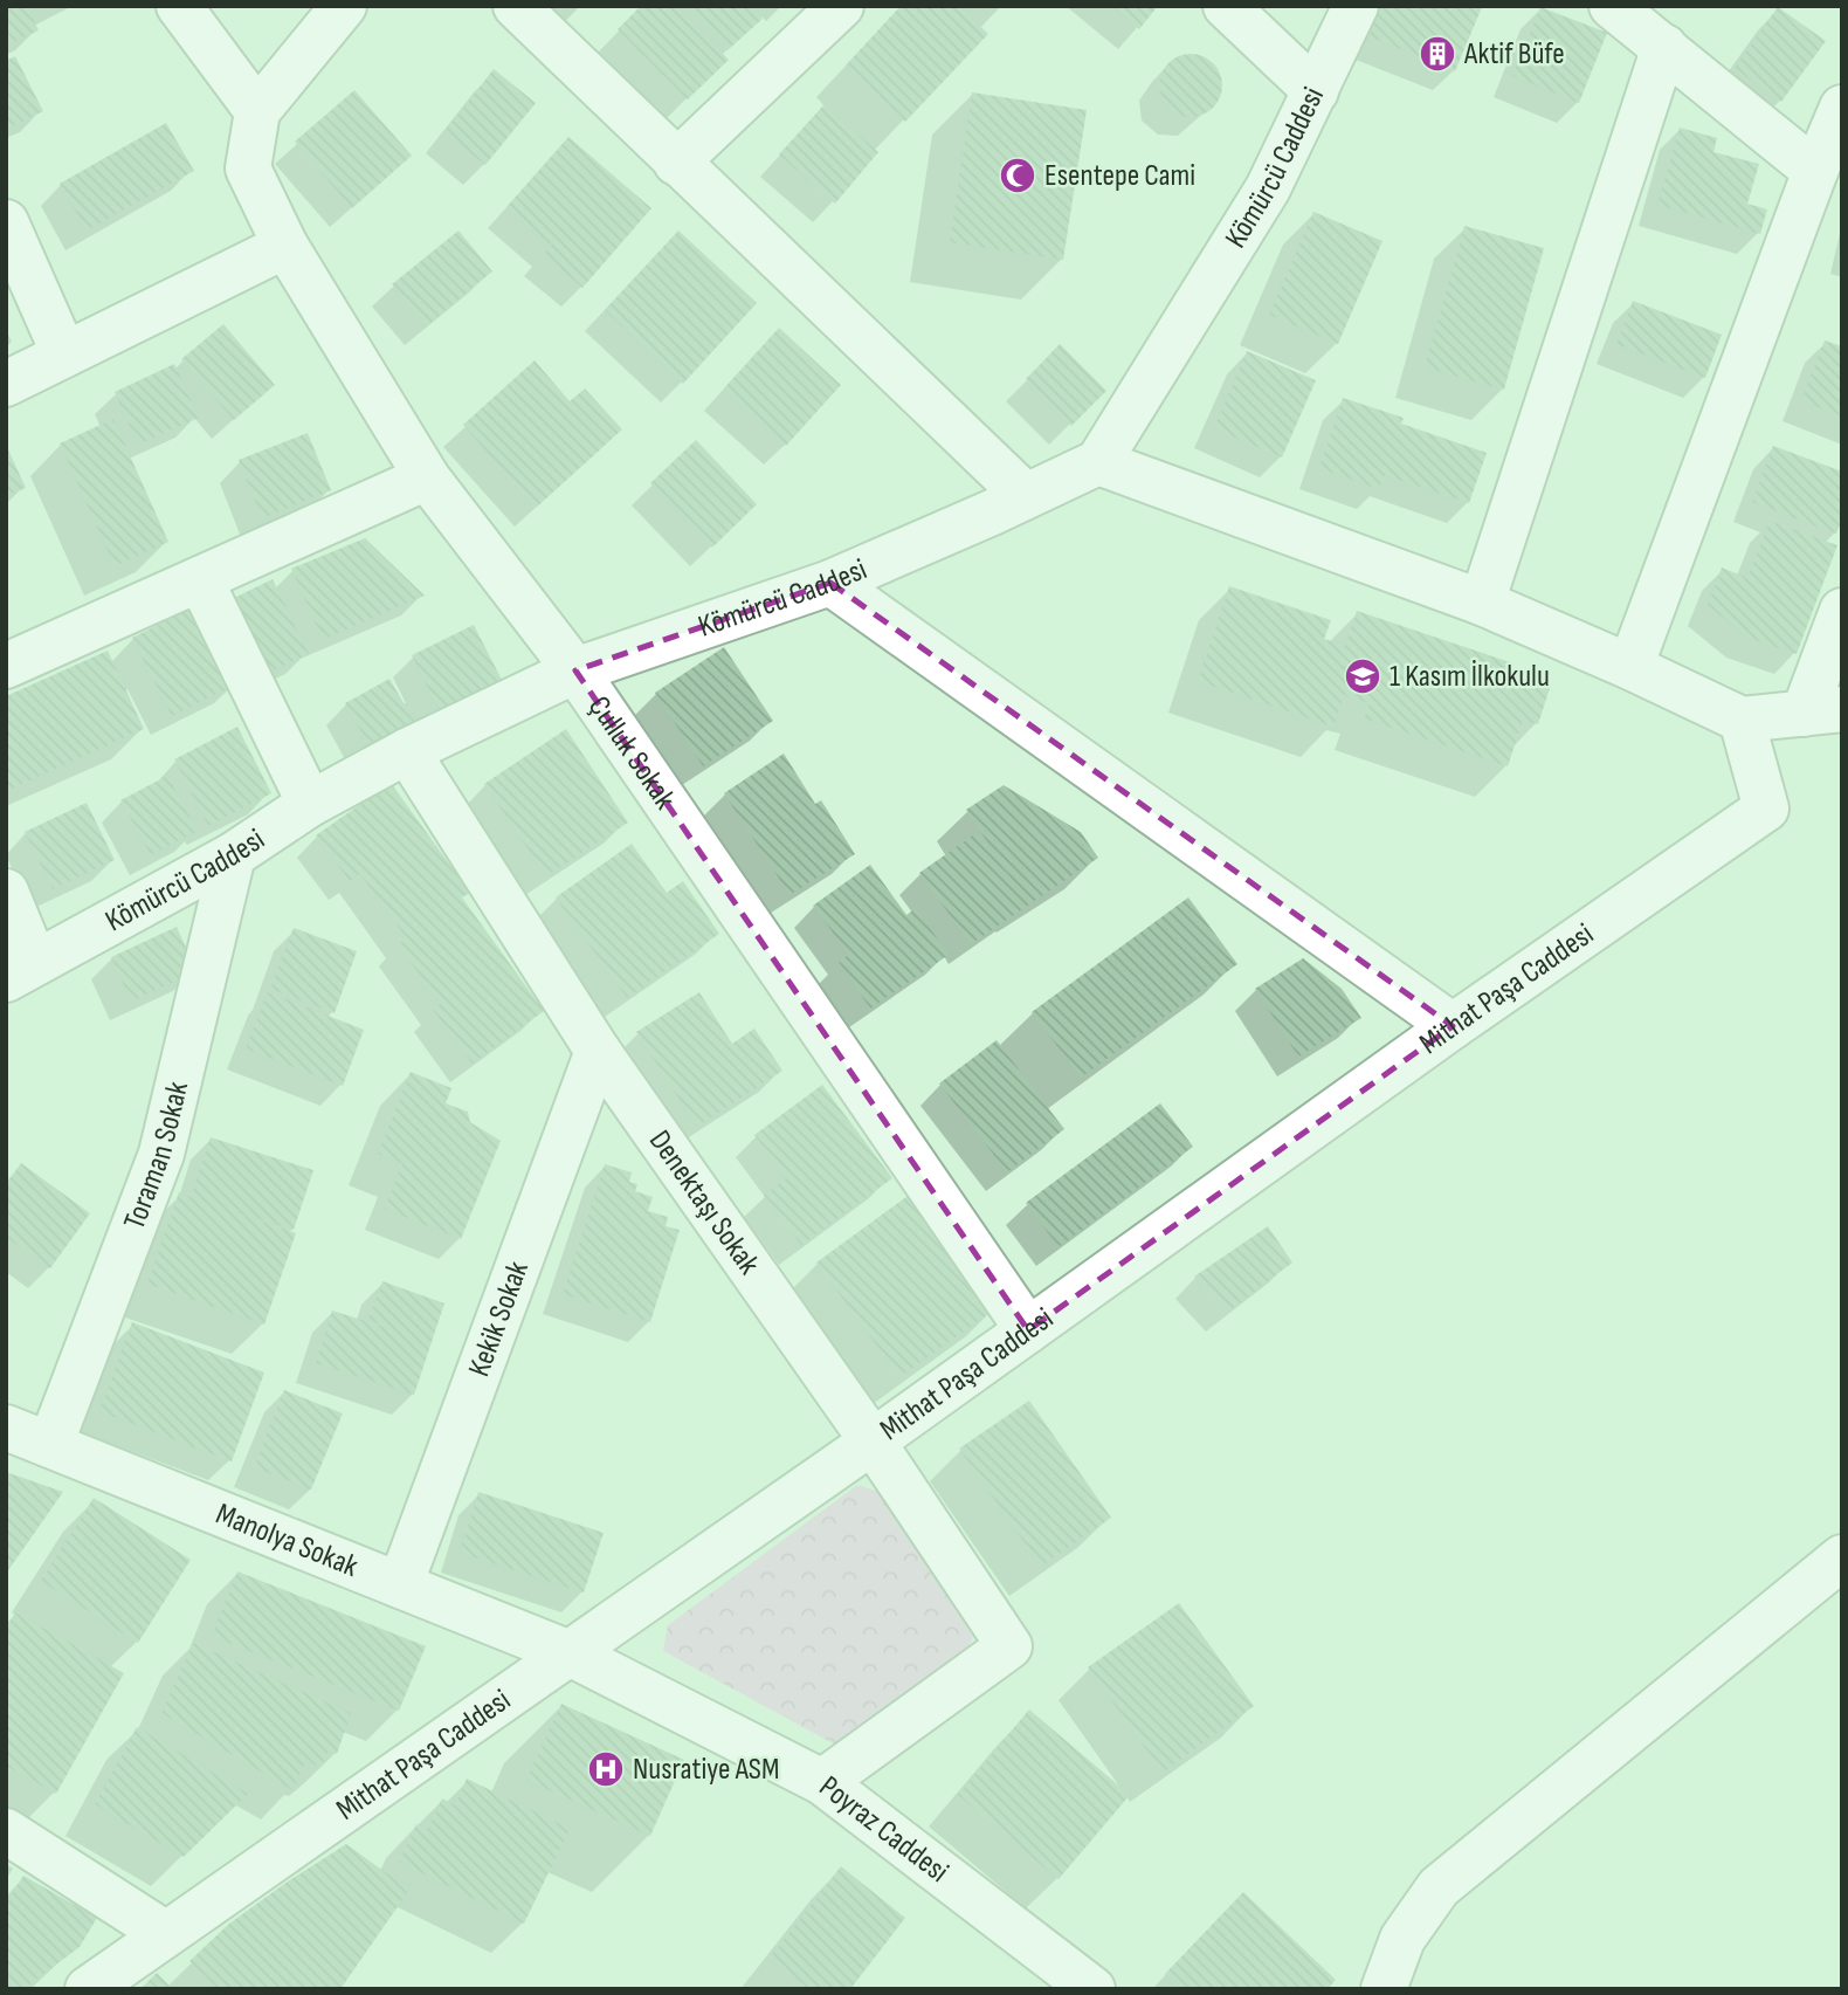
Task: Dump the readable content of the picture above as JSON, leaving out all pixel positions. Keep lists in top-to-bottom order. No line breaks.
{"streets":{"street":["Kömürcü Caddesi","Çulluk Sokak","Mithat Paşa Caddesi","Toraman Sokak","Denektaşı Sokak","Kekik Sokak","Manolya Sokak","Poyraz Caddesi"]},"crossings":[["Kömürcü Caddesi","Çulluk Sokak"],["Kömürcü Caddesi","Toraman Sokak"],["Kömürcü Caddesi","Denektaşı Sokak"],["Çulluk Sokak","Mithat Paşa Caddesi"],["Mithat Paşa Caddesi","Denektaşı Sokak"],["Mithat Paşa Caddesi","Manolya Sokak"],["Mithat Paşa Caddesi","Poyraz Caddesi"],["Toraman Sokak","Manolya Sokak"],["Denektaşı Sokak","Kekik Sokak"],["Denektaşı Sokak","Poyraz Caddesi"],["Kekik Sokak","Manolya Sokak"],["Manolya Sokak","Poyraz Caddesi"]],"places":{"building":["Aktif Büfe"],"mosque":["Esentepe Cami"],"school or university":["1 Kasım İlkokulu"],"hospital":["Nusratiye ASM"]}}
